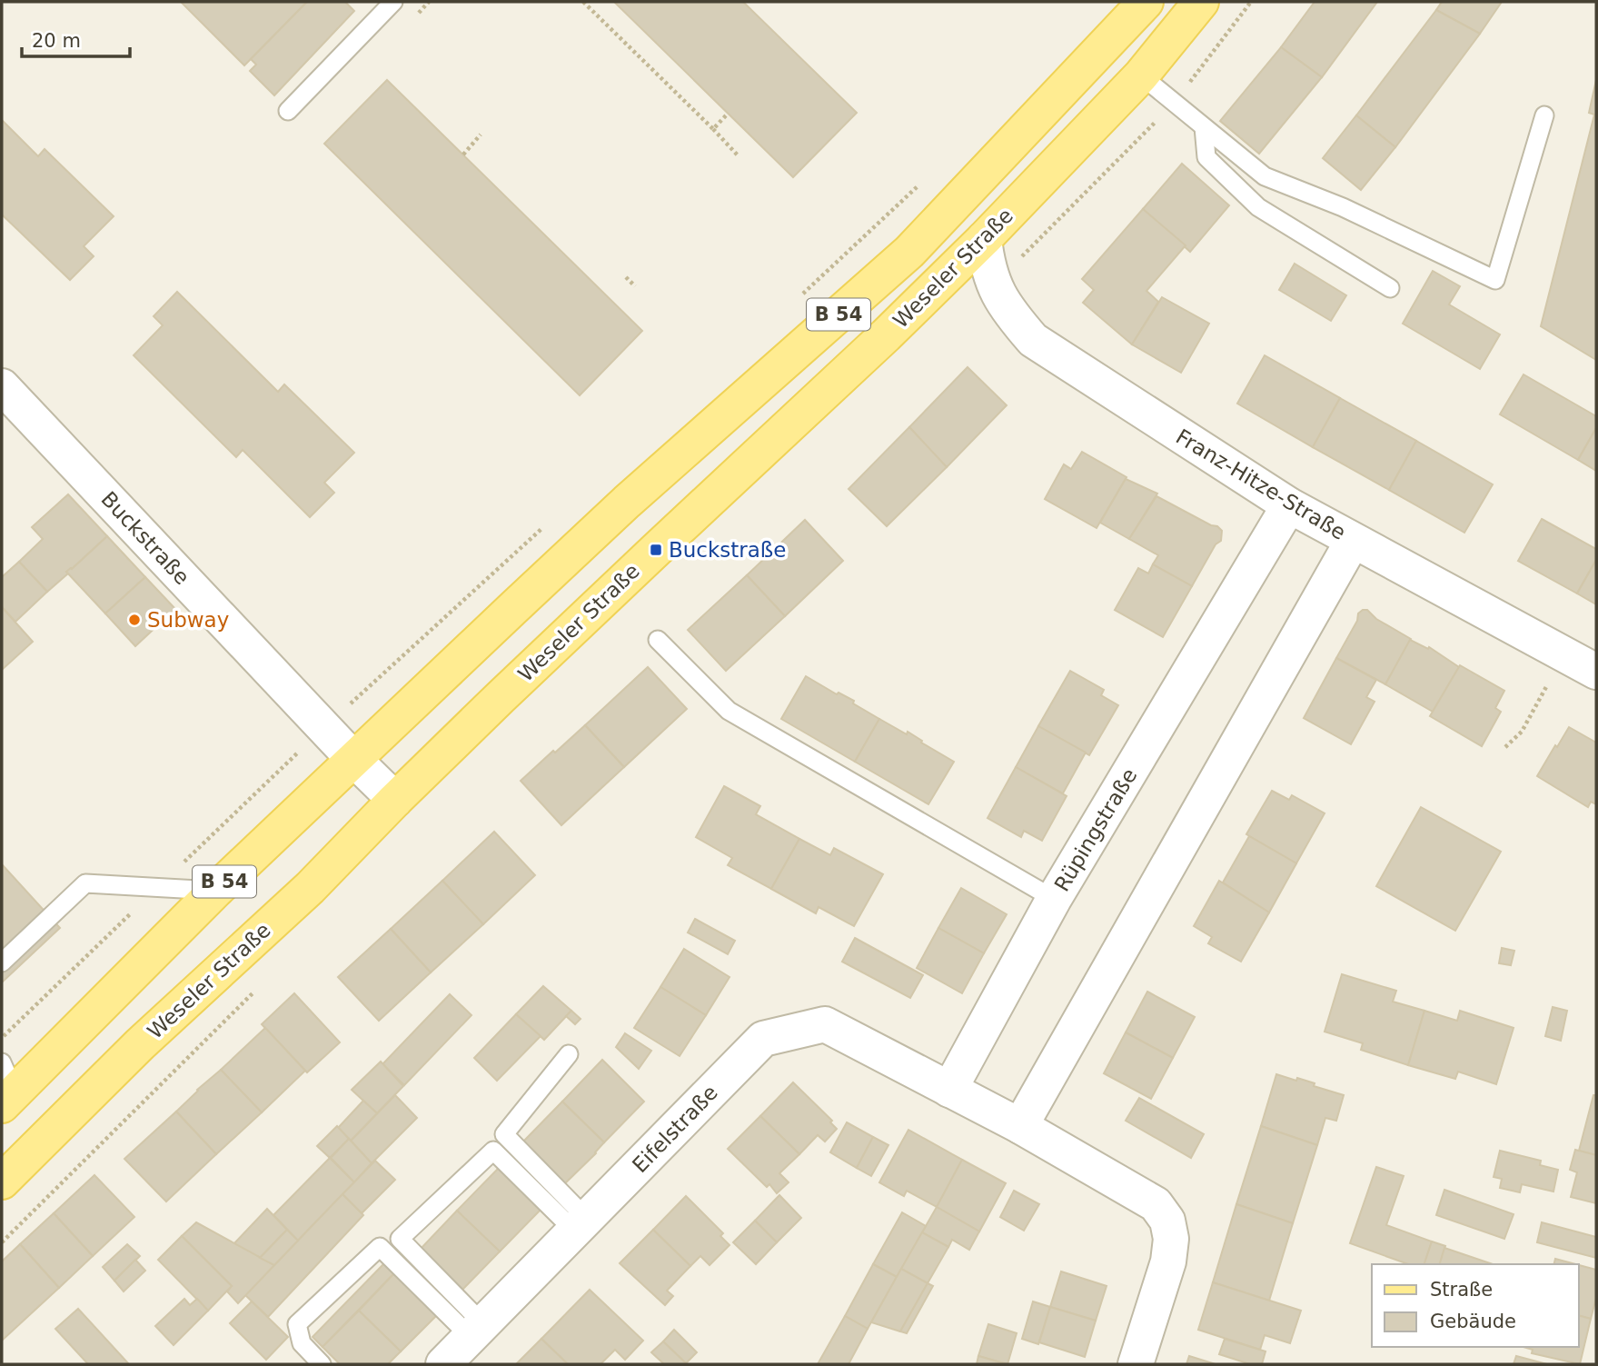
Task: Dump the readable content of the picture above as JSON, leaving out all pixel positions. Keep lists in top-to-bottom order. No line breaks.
{"streets":{"main road":["Weseler Straße","B 54"],"street":["Franz-Hitze-Straße","Buckstraße","Rüpingstraße","Eifelstraße"]},"crossings":[["Weseler Straße","Franz-Hitze-Straße"],["Weseler Straße","Buckstraße"],["Franz-Hitze-Straße","Rüpingstraße"],["Rüpingstraße","Eifelstraße"]],"places":{"transit":["Buckstraße"],"other":["Subway"]},"legend":["Straße","Gebäude"],"scale_bar":"20 m"}
